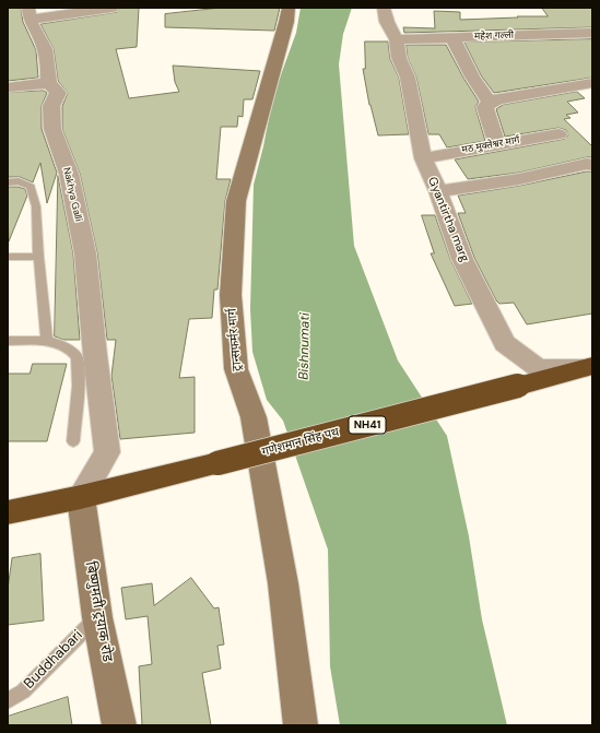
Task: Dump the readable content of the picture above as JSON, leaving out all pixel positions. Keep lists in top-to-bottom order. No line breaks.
{"streets":{"highway":["NH41","गणेशमान सिंह पथ"],"main road":["ट्रान्सफर्मर मार्ग","बिष्णुमती ट्रयाक रोड"],"street":["महेश गल्ली","मठ मुक्तेश्वर मार्ग","Nakhya Galli","Gyantirtha marg"],"lane":["Buddhabari"]},"crossings":[["महेश गल्ली","Gyantirtha marg"],["मठ मुक्तेश्वर मार्ग","Gyantirtha marg"],["Nakhya Galli","गणेशमान सिंह पथ"],["Nakhya Galli","बिष्णुमती ट्रयाक रोड"],["Gyantirtha marg","गणेशमान सिंह पथ"],["गणेशमान सिंह पथ","बिष्णुमती ट्रयाक रोड"],["बिष्णुमती ट्रयाक रोड","Buddhabari"]],"water":["Bishnumati"]}
